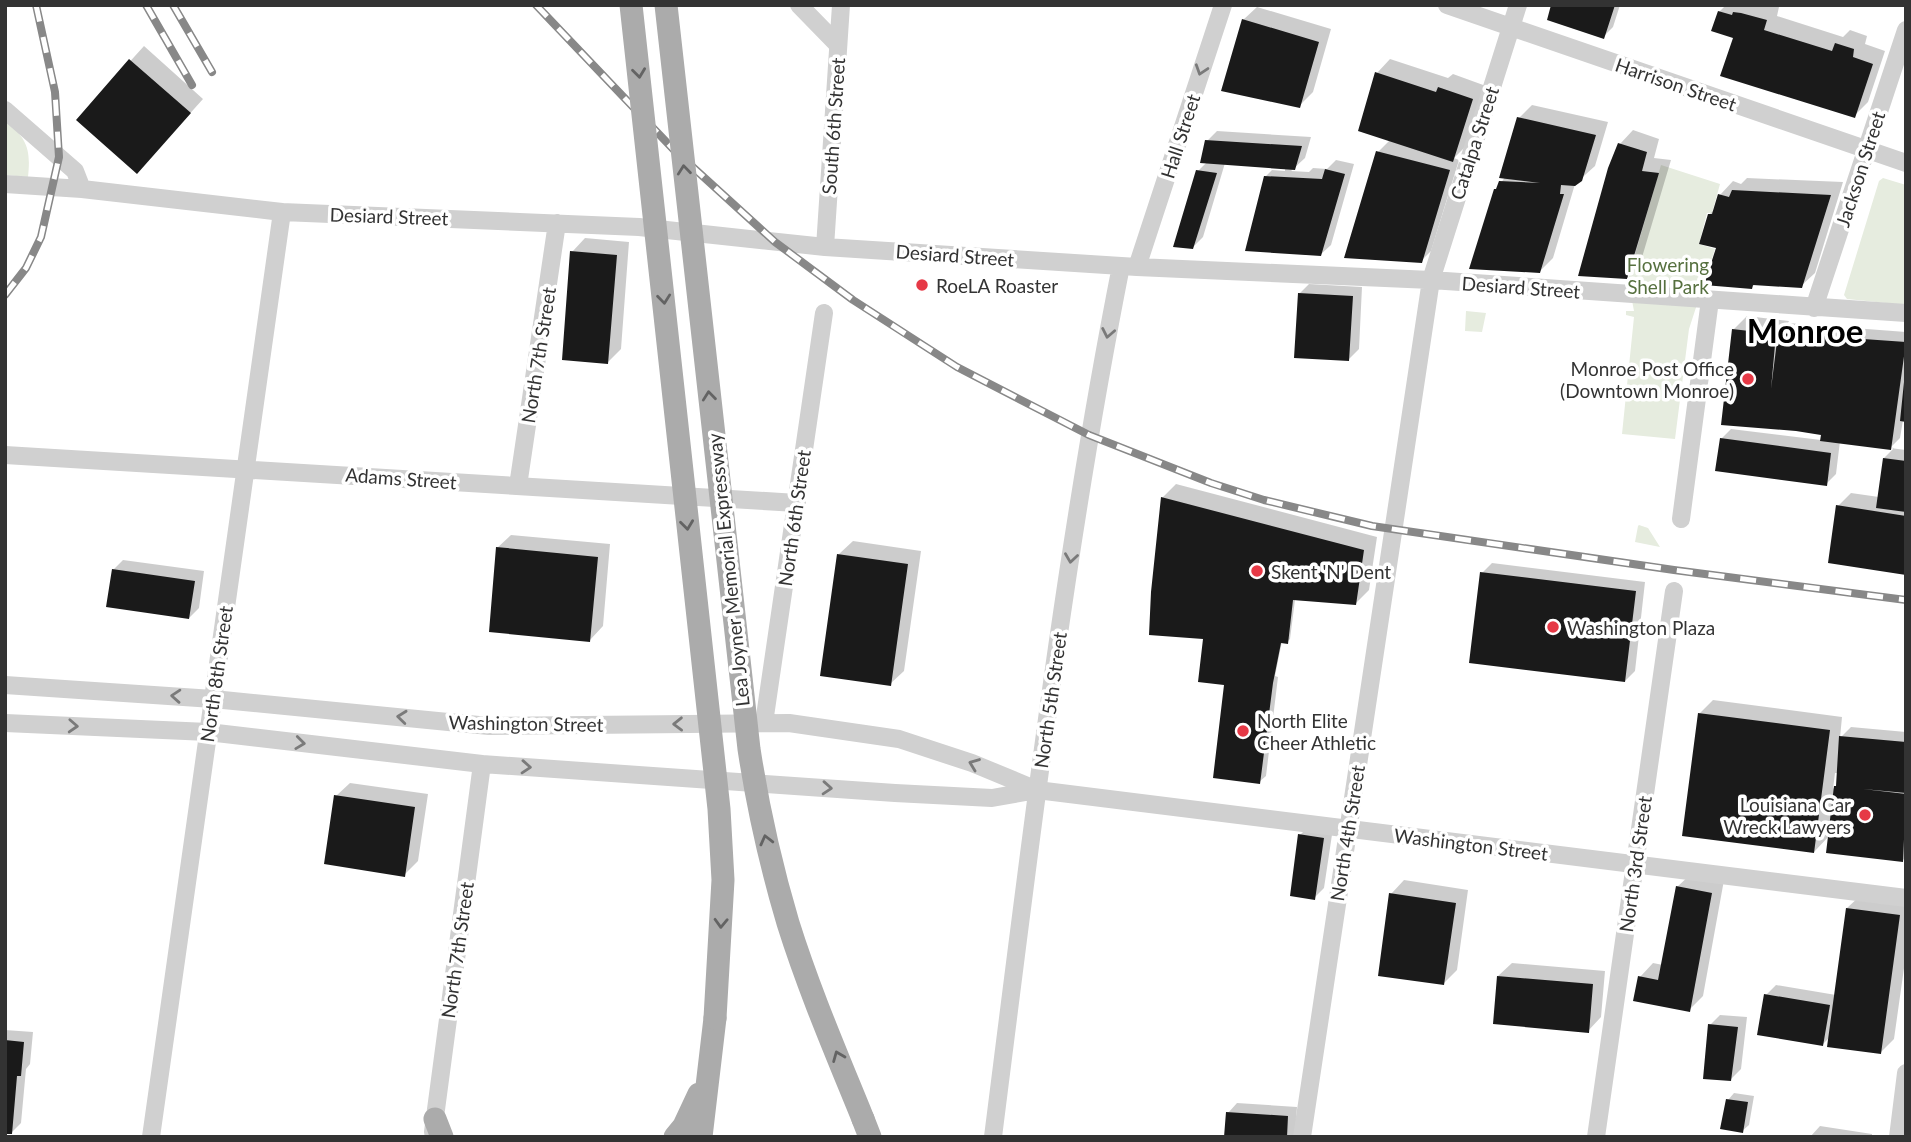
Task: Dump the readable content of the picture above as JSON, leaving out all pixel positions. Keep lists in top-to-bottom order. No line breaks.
{"streets":{"main road":["Lea Joyner Memorial Expressway"],"street":["Harrison Street","South 6th Street","Hall Street","Catalpa Street","Jackson Street","Desiard Street","North 7th Street","Adams Street","North 6th Street","North 8th Street","North 5th Street","Washington Street","North 4th Street","North 3rd Street"]},"crossings":[["Harrison Street","Catalpa Street"],["Harrison Street","Jackson Street"],["South 6th Street","Desiard Street"],["Hall Street","Desiard Street"],["Hall Street","North 5th Street"],["Catalpa Street","Desiard Street"],["Catalpa Street","North 4th Street"],["Jackson Street","Desiard Street"],["Desiard Street","North 7th Street"],["Desiard Street","North 8th Street"],["Desiard Street","North 5th Street"],["Desiard Street","North 4th Street"],["North 7th Street","Adams Street"],["North 7th Street","Washington Street"],["Adams Street","North 6th Street"],["Adams Street","North 8th Street"],["North 6th Street","Washington Street"],["North 8th Street","Washington Street"],["North 5th Street","Washington Street"],["Washington Street","North 4th Street"],["Washington Street","North 3rd Street"]],"one_way":["Hall Street","North 5th Street"],"districts":["Monroe"],"parks":["Flowering Shell Park"],"places":["RoeLA Roaster","Monroe Post Office (Downtown Monroe)","Skent 'N' Dent","Washington Plaza","North Elite Cheer Athletic","Louisiana Car Wreck Lawyers"]}
